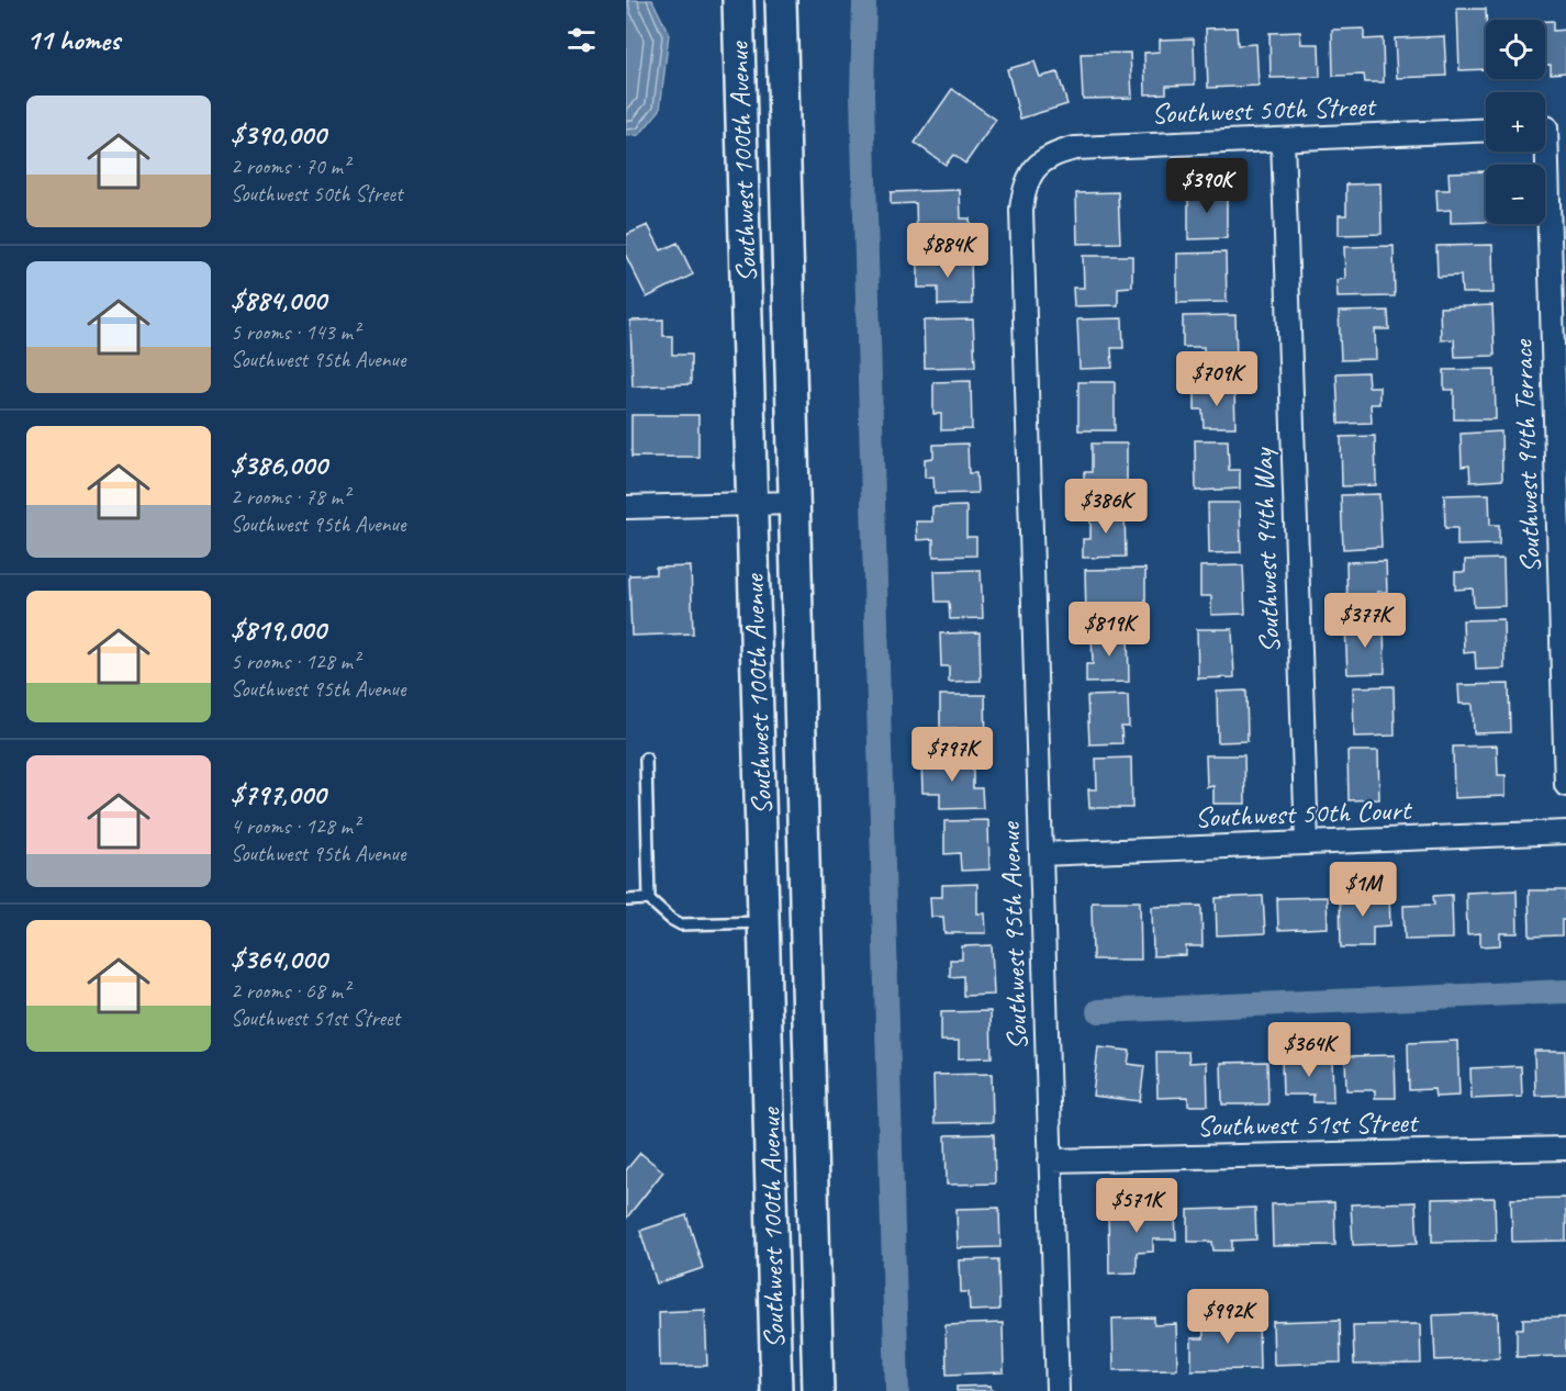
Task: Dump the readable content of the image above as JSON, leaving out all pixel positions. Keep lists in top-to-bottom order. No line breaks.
{"streets":{"main road":["Southwest 100th Avenue"],"street":["Southwest 50th Street","Southwest 94th Terrace","Southwest 94th Way","Southwest 50th Court","Southwest 95th Avenue","Southwest 51st Street"]},"crossings":[["Southwest 50th Street","Southwest 94th Way"],["Southwest 50th Street","Southwest 95th Avenue"],["Southwest 94th Way","Southwest 50th Court"],["Southwest 50th Court","Southwest 95th Avenue"],["Southwest 95th Avenue","Southwest 51st Street"]],"page":{"heading":"11 homes","map_buttons":["+","−"],"list":[{"name":"$390,000","note":"2 rooms · 70 m² · Southwest 50th Street"},{"name":"$884,000","note":"5 rooms · 143 m² · Southwest 95th Avenue"},{"name":"$386,000","note":"2 rooms · 78 m² · Southwest 95th Avenue"},{"name":"$819,000","note":"5 rooms · 128 m² · Southwest 95th Avenue"},{"name":"$797,000","note":"4 rooms · 128 m² · Southwest 95th Avenue"},{"name":"$364,000","note":"2 rooms · 68 m² · Southwest 51st Street"}],"price":["$390K","$884K","$709K","$386K","$377K","$819K","$797K","$1M","$364K","$571K","$992K"]}}
